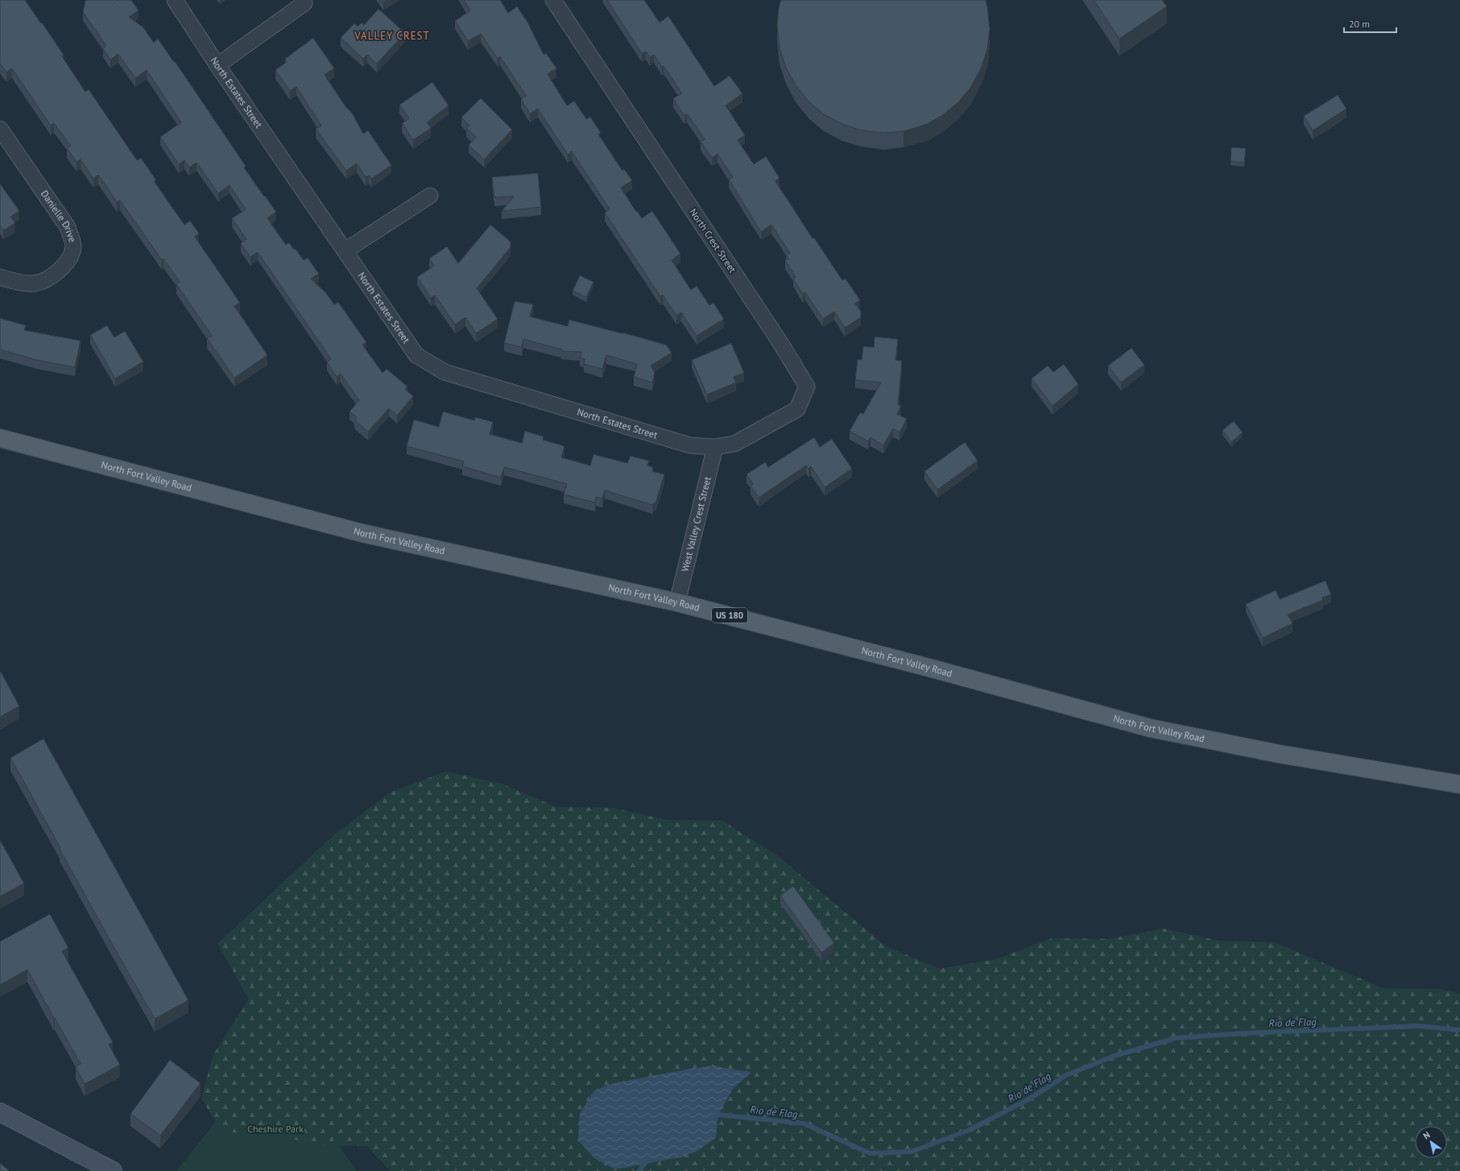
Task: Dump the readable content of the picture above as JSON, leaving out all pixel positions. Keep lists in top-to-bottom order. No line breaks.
{"streets":{"main road":["North Fort Valley Road","US 180"],"street":["North Estates Street","Danielle Drive","North Crest Street","West Valley Crest Street"]},"crossings":[["North Estates Street","North Crest Street"],["North Estates Street","West Valley Crest Street"],["North Crest Street","West Valley Crest Street"],["North Fort Valley Road","West Valley Crest Street"]],"districts":["VALLEY CREST"],"water":["Rio de Flag"],"parks":["Cheshire Park"],"scale_bar":"20 m","north":"top left"}
